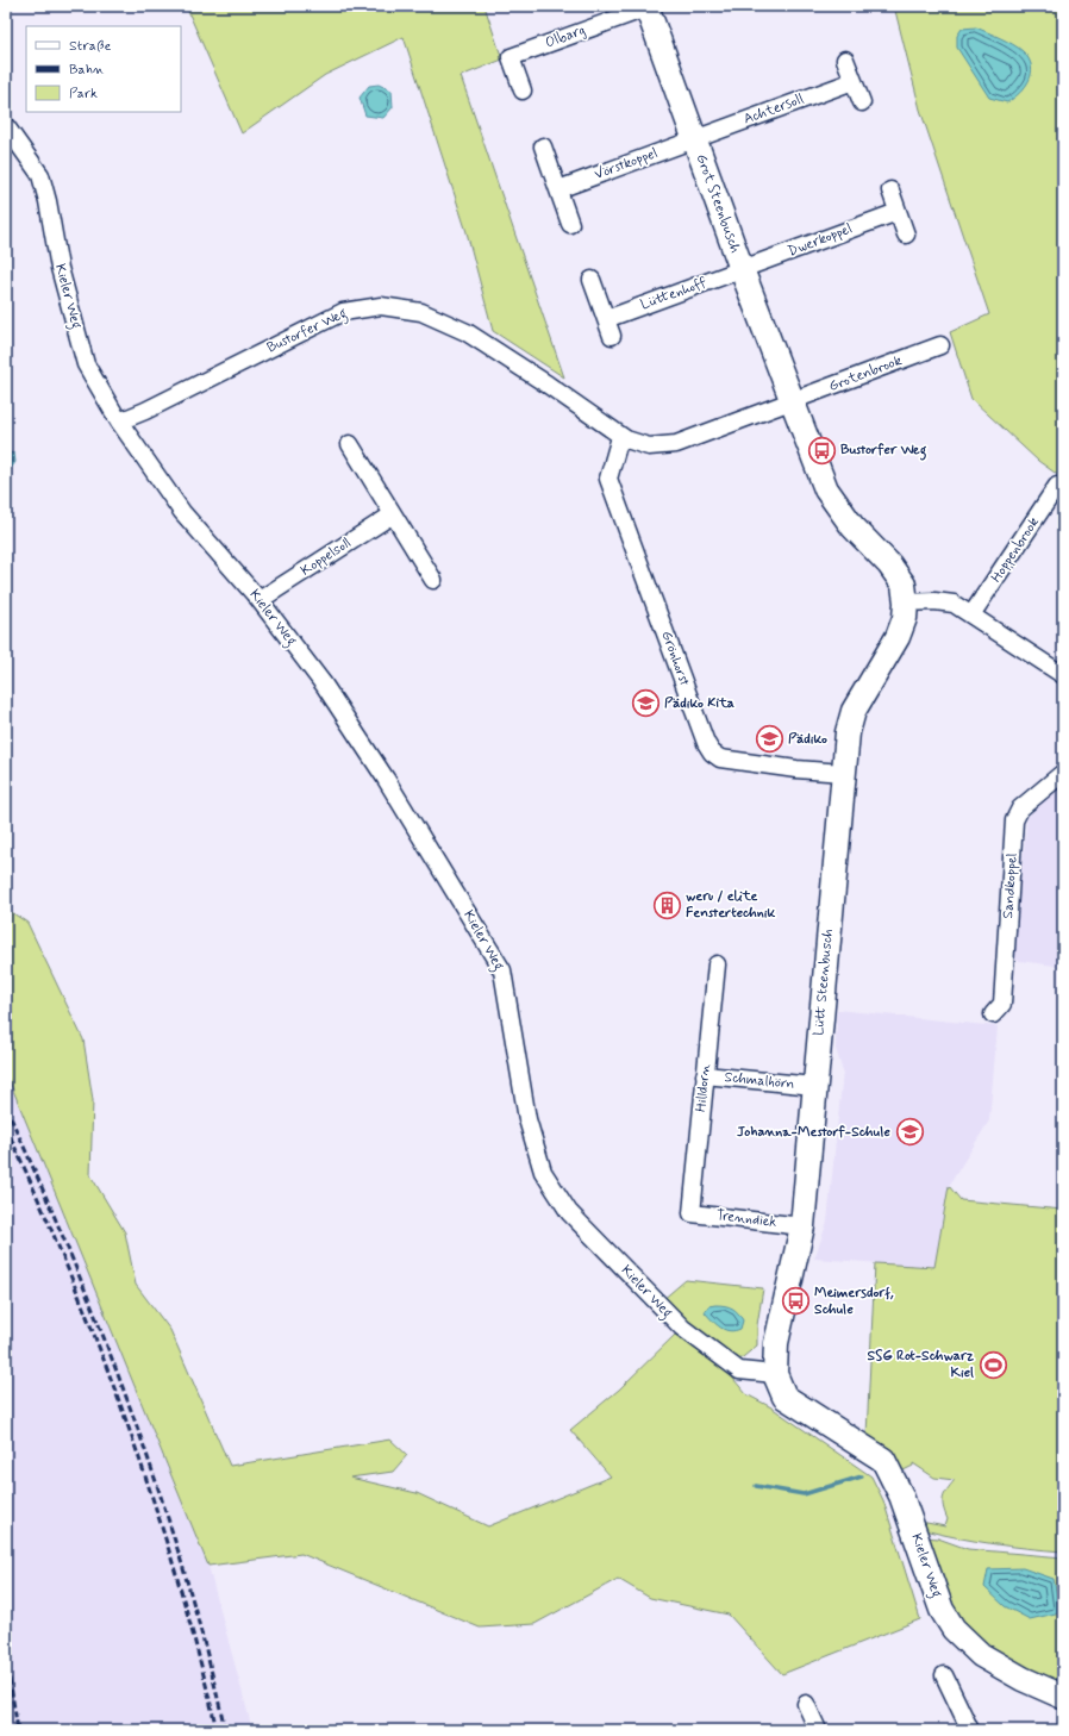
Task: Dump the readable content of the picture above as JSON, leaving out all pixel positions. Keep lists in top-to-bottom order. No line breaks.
{"streets":{"street":["Olbarg","Achtersoll","Vörstkoppel","Grot Steenbusch","Dwerkoppel","Lüttenhoff","Kieler Weg","Bustorfer Weg","Grotenbrook","Hoppenbrook","Koppelsoll","Grönhorst","Sandkoppel","Lütt Steenbusch","Schmalhörn","Hilldorn","Trenndiek"]},"crossings":[["Olbarg","Grot Steenbusch"],["Achtersoll","Vörstkoppel"],["Achtersoll","Grot Steenbusch"],["Vörstkoppel","Grot Steenbusch"],["Grot Steenbusch","Dwerkoppel"],["Grot Steenbusch","Lüttenhoff"],["Grot Steenbusch","Bustorfer Weg"],["Grot Steenbusch","Grotenbrook"],["Dwerkoppel","Lüttenhoff"],["Kieler Weg","Bustorfer Weg"],["Kieler Weg","Koppelsoll"],["Kieler Weg","Lütt Steenbusch"],["Bustorfer Weg","Grotenbrook"],["Bustorfer Weg","Grönhorst"],["Grönhorst","Lütt Steenbusch"],["Lütt Steenbusch","Schmalhörn"],["Lütt Steenbusch","Trenndiek"],["Schmalhörn","Hilldorn"],["Hilldorn","Trenndiek"]],"places":{"bus stop":["Bustorfer Weg","Meimersdorf, Schule"],"school or university":["Pädiko Kita","Pädiko","Johanna-Mestorf-Schule"],"building":["weru / elite Fenstertechnik"],"sports":["SSG Rot-Schwarz Kiel"]},"legend":["Straße","Bahn","Park"]}
